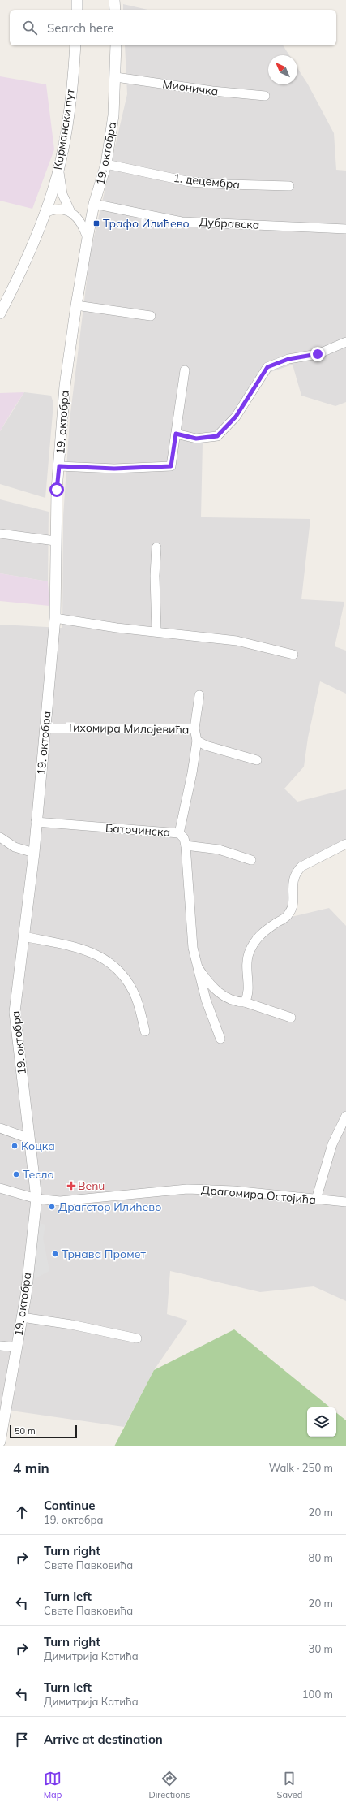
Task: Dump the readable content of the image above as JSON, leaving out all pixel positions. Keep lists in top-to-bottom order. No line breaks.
{"streets":{"street":["Мионичка","Кормански пут","19. октобра","1. децембра","Дубравска","Тихомира Милојевића","Баточинска","Драгомира Остојића"]},"crossings":[["Мионичка","19. октобра"],["19. октобра","1. децембра"],["19. октобра","Дубравска"],["19. октобра","Тихомира Милојевића"],["19. октобра","Баточинска"],["19. октобра","Драгомира Остојића"]],"places":{"transit":["Трафо Илићево"],"other":["Коцка","Тесла","Драгстор Илићево","Трнава Промет"],"health":["Benu"]},"scale_bar":"50 m","north":"top left","page":{"search":"Search here","scale":"50 m","heading":["4 min","Walk · 250 m"],"list":[["Continue","19. октобра","20 m"],["Turn right","Свете Павковића","80 m"],["Turn left","Свете Павковића","20 m"],["Turn right","Димитрија Катића","30 m"],["Turn left","Димитрија Катића","100 m"],"Arrive at destination"],"nav":["Map","Directions","Saved"]}}
